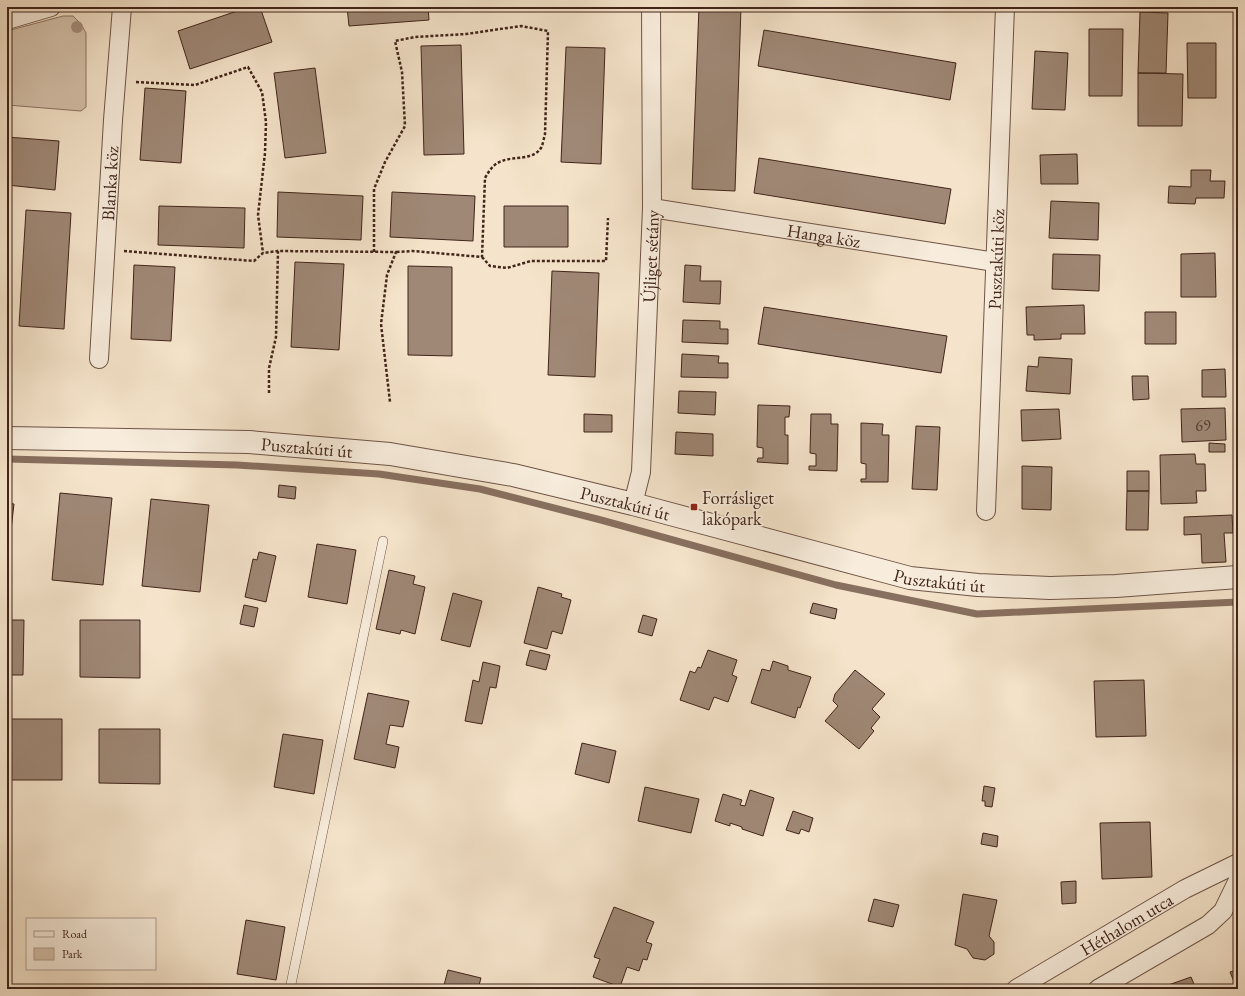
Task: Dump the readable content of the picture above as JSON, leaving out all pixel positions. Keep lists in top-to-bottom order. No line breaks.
{"streets":{"street":["Blanka köz","Hanga köz","Újliget sétány","Pusztakúti köz","Pusztakúti út","Héthalom utca"]},"crossings":[["Hanga köz","Újliget sétány"],["Hanga köz","Pusztakúti köz"],["Újliget sétány","Pusztakúti út"]],"places":{"transit":["Forrásliget lakópark"]},"house_numbers":["69"],"legend":["Road","Park"]}
